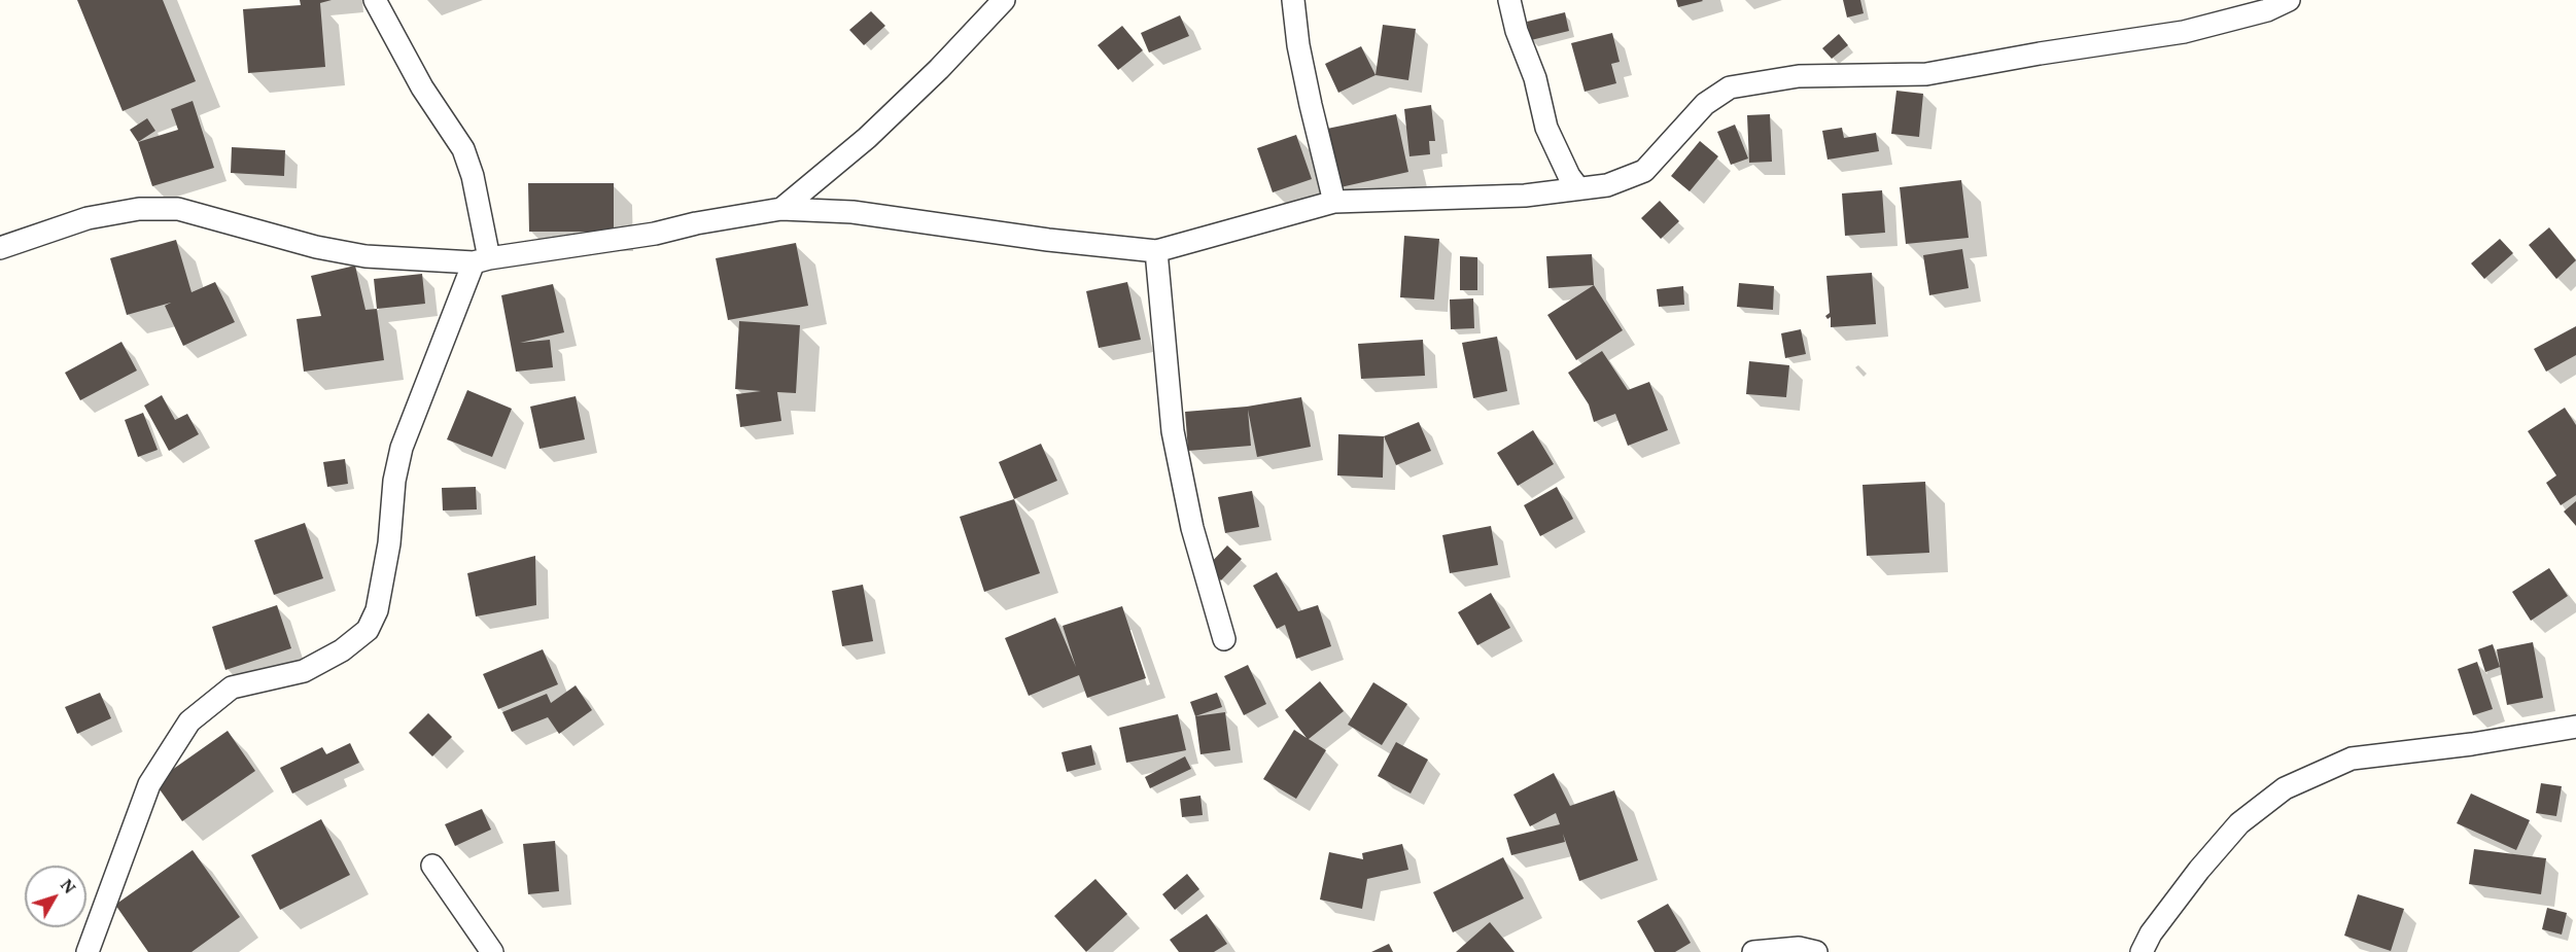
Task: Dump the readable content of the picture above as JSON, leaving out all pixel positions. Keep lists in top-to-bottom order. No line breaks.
{"north":"top right"}
